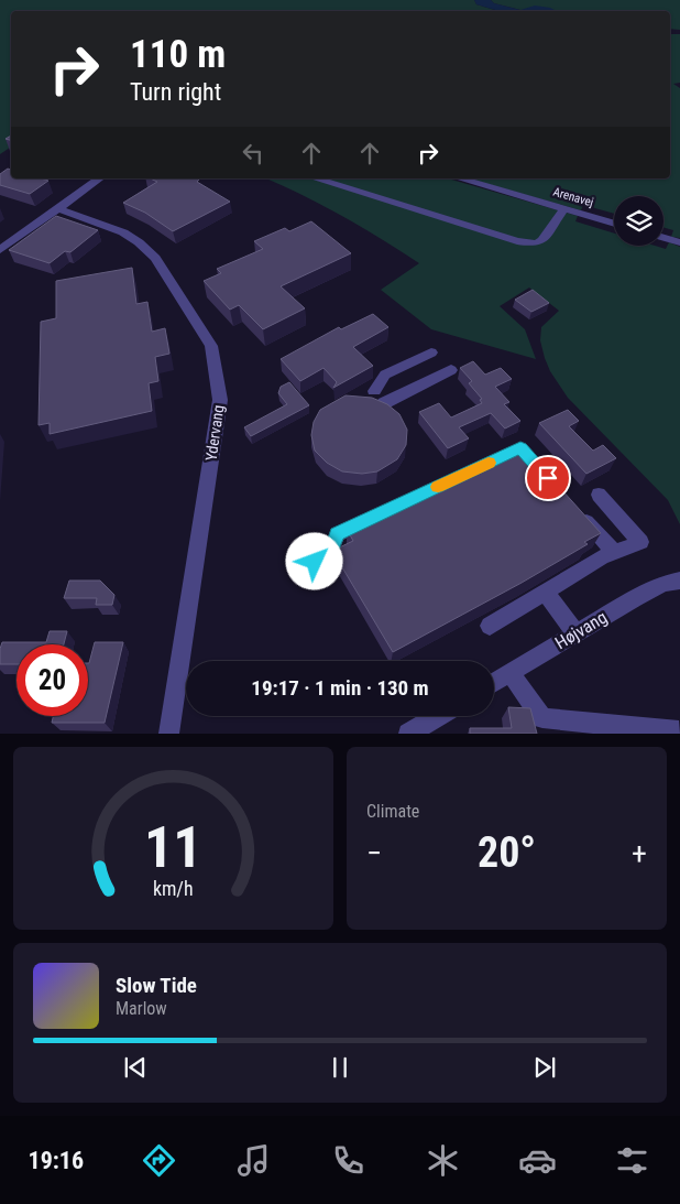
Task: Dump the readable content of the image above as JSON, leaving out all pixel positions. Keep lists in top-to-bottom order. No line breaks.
{"streets":{"street":["Arenavej","Ydervang","Højvang"]},"page":{"turn":["110 m","Turn right"],"limit":"20","trip":"19:17 · 1 min · 130 m","tile":"Climate","heat":["−","20°","+"],"song":["Slow Tide","Marlow"],"tabs":"19:16","gauge":["11","km/h"]}}
